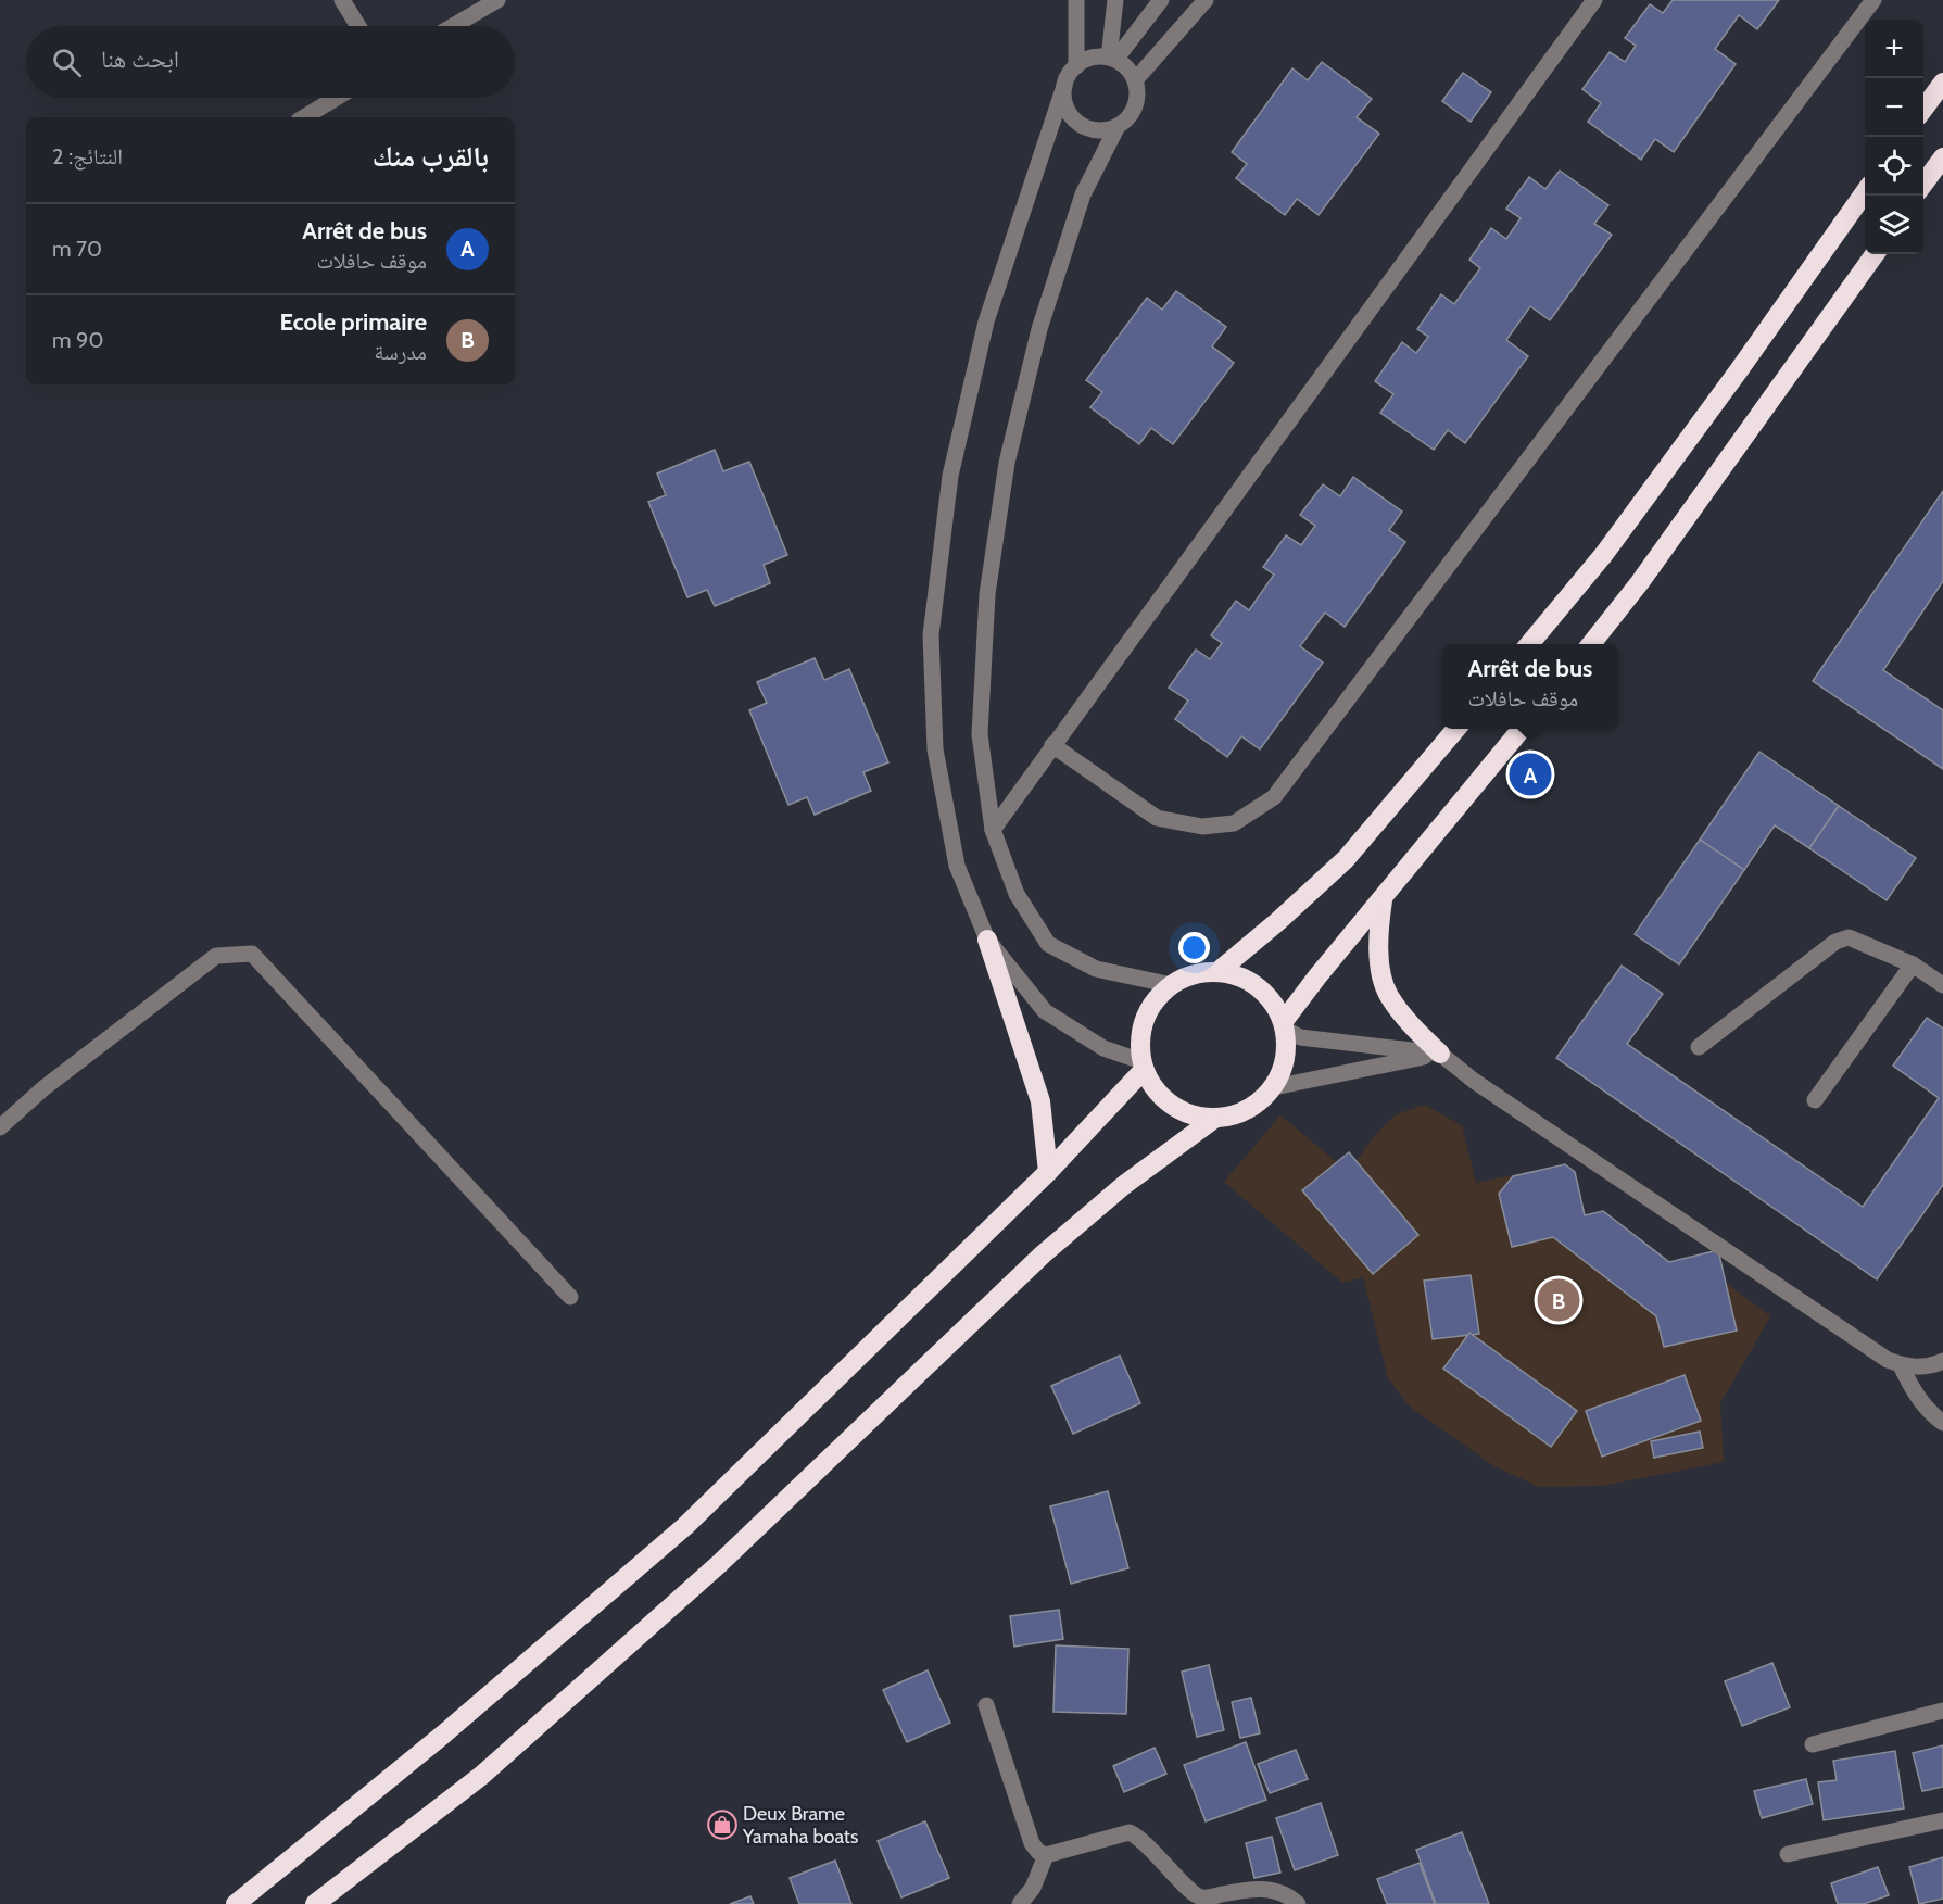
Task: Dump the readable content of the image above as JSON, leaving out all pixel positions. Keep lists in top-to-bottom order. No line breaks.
{"places":{"shop":["Deux Brame Yamaha boats"]},"page":{"map_buttons":["+","−"],"search":"ابحث هنا","heading":["بالقرب منك","النتائج: 2"],"list":[{"mark":"A","name":"Arrêt de bus","note":"موقف حافلات","value":"70 m"},{"mark":"B","name":"Ecole primaire","note":"مدرسة","value":"90 m"}],"popup":["Arrêt de bus","موقف حافلات"],"pins":["A","B"]}}
